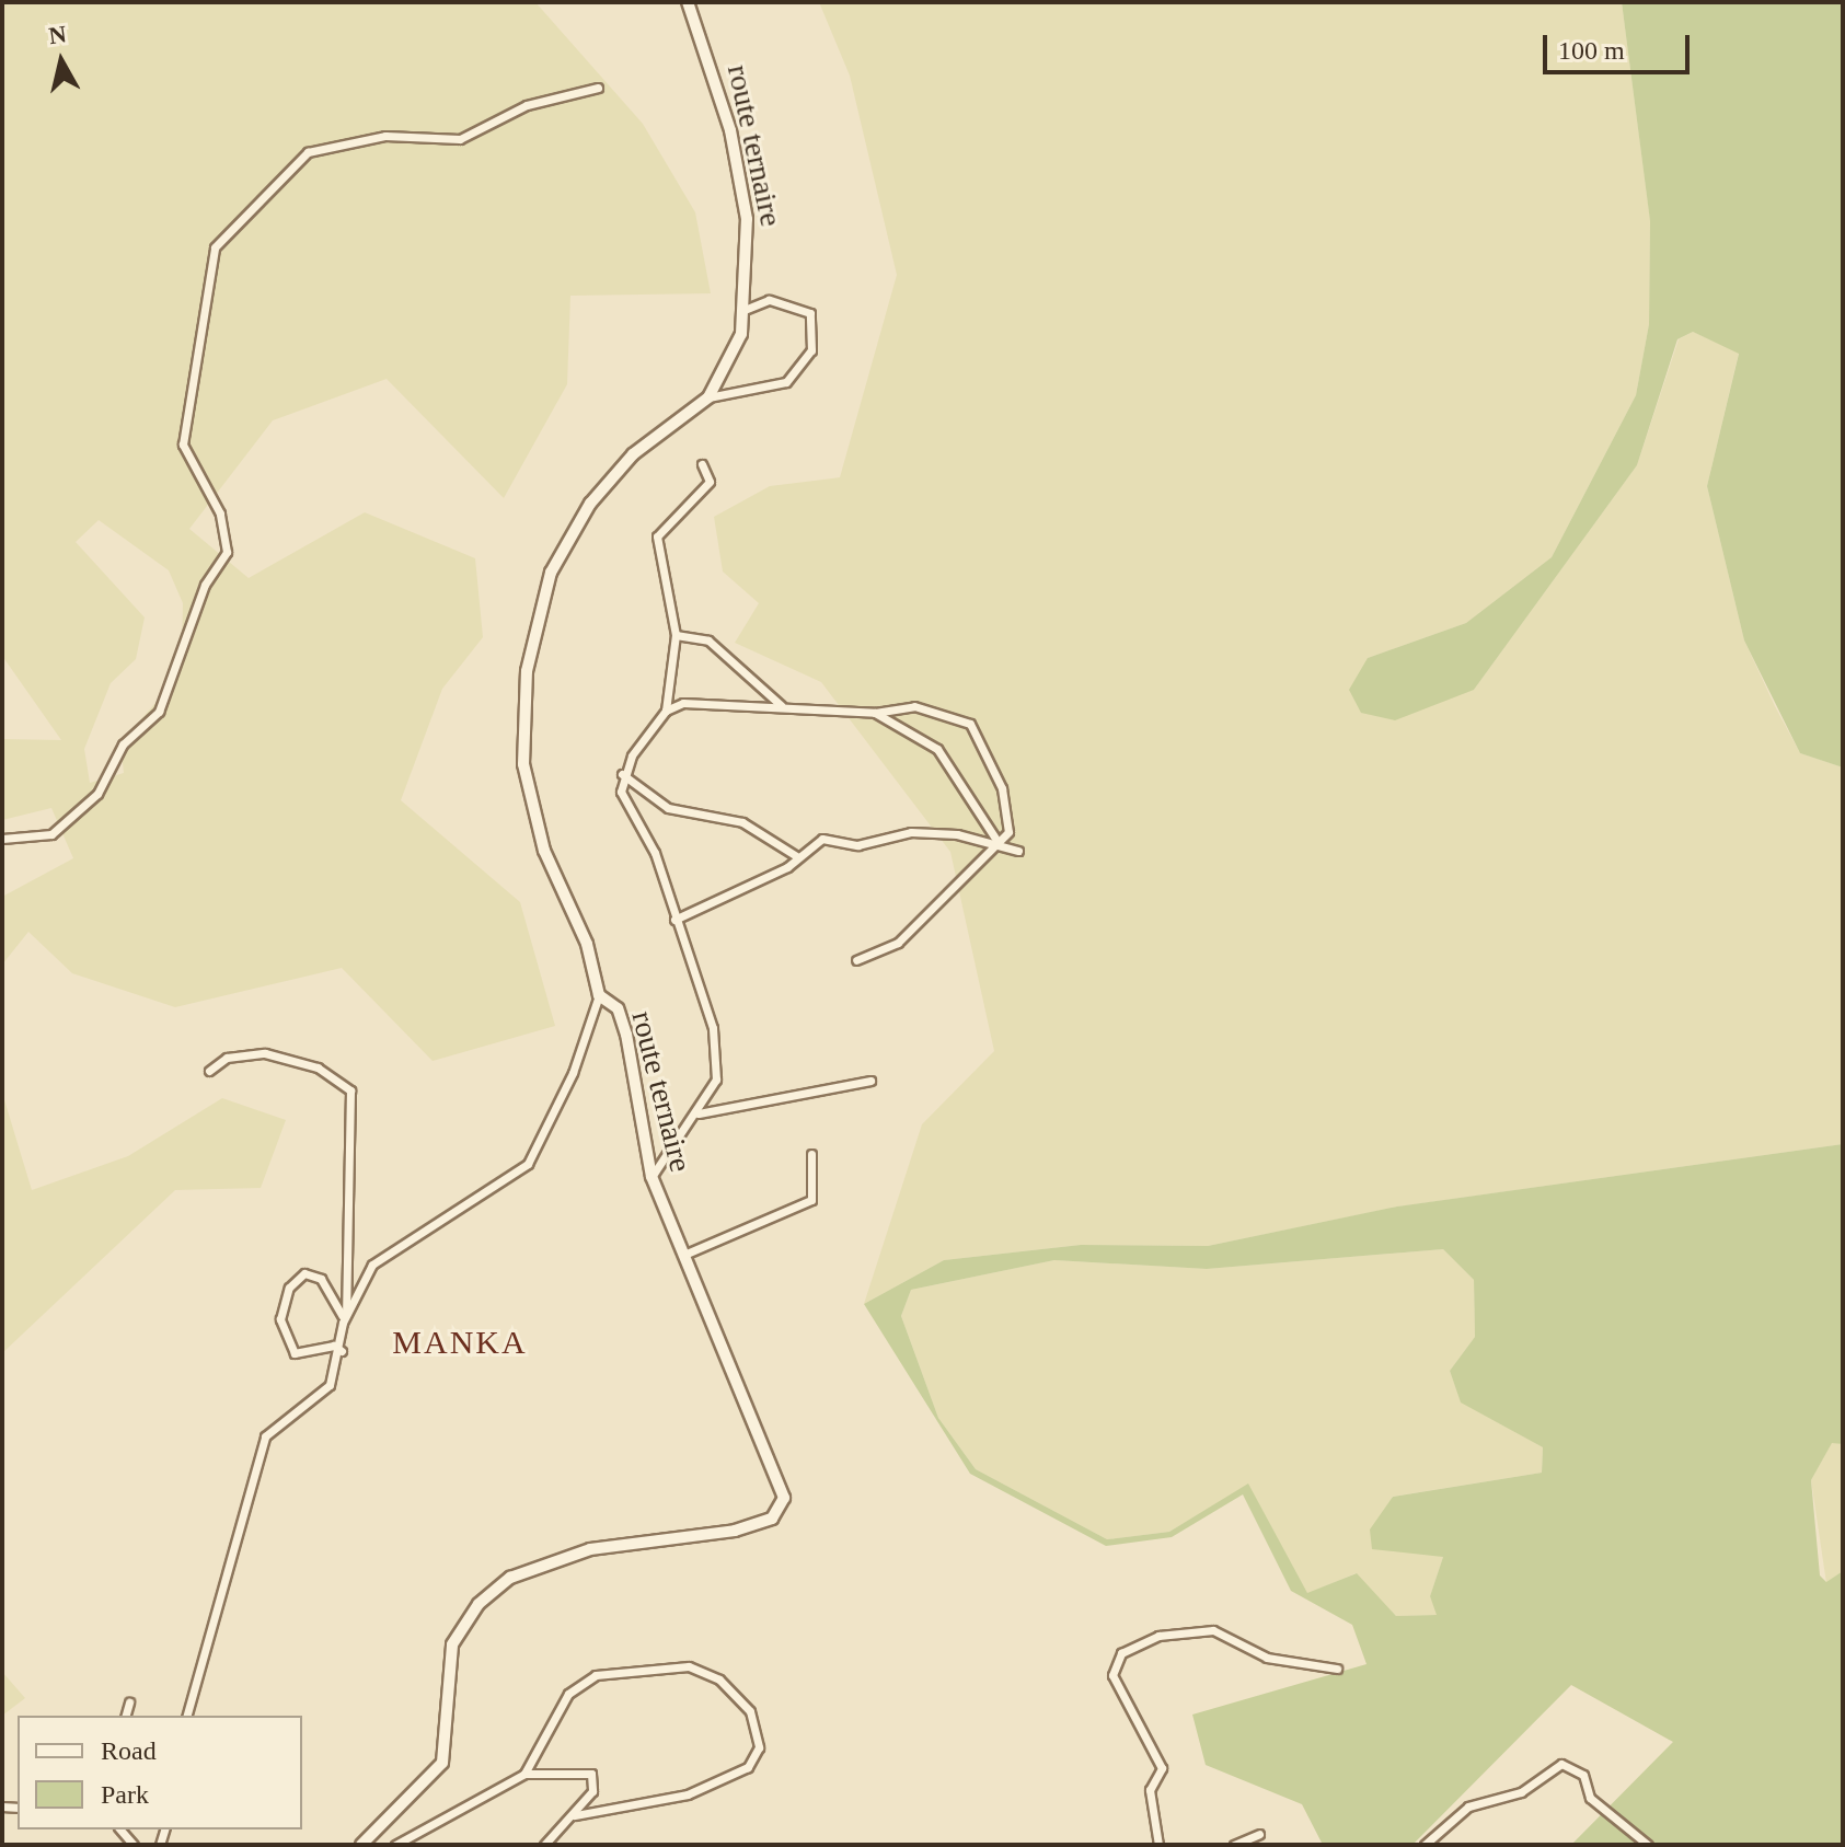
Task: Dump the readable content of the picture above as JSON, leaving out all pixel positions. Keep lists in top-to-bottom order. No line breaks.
{"streets":{"street":["route ternaire"]},"districts":["MANKA"],"legend":["Road","Park"],"scale_bar":"100 m","north":"top"}
